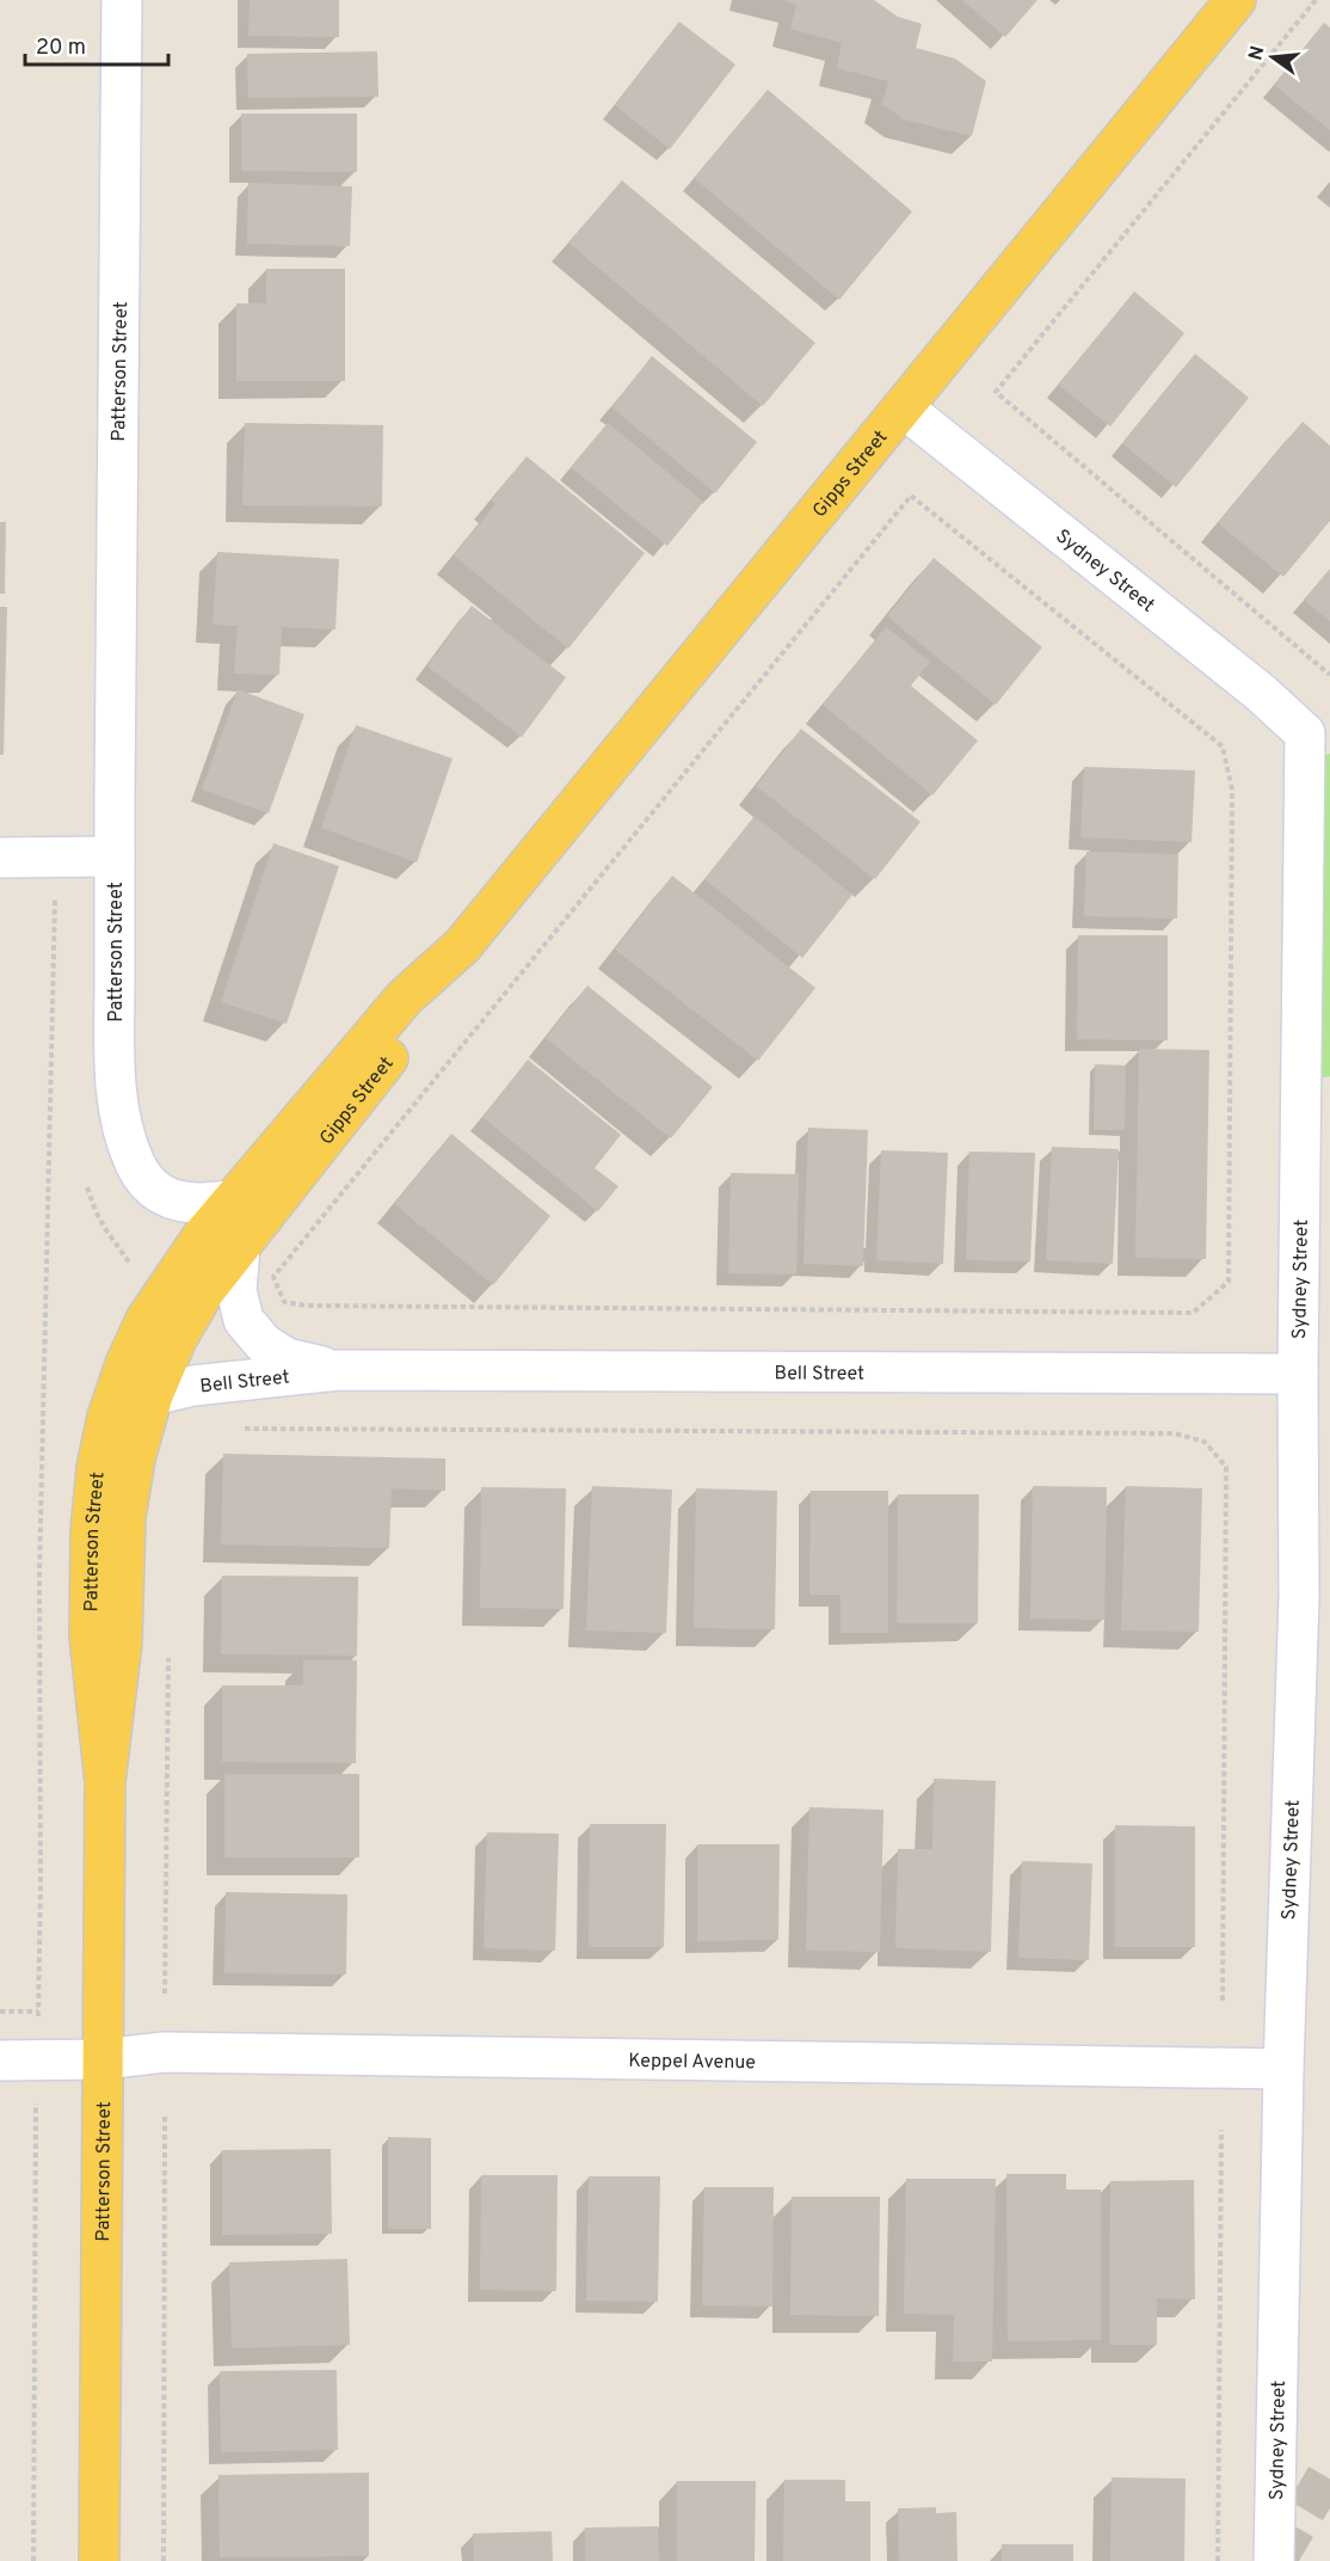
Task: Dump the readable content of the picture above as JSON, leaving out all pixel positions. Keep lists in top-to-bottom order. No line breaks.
{"streets":{"main road":["Patterson Street","Gipps Street"],"street":["Sydney Street","Bell Street","Keppel Avenue"]},"crossings":[["Patterson Street","Gipps Street"],["Patterson Street","Bell Street"],["Patterson Street","Keppel Avenue"],["Gipps Street","Sydney Street"],["Gipps Street","Bell Street"],["Sydney Street","Bell Street"],["Sydney Street","Keppel Avenue"]],"scale_bar":"20 m","north":"left"}
